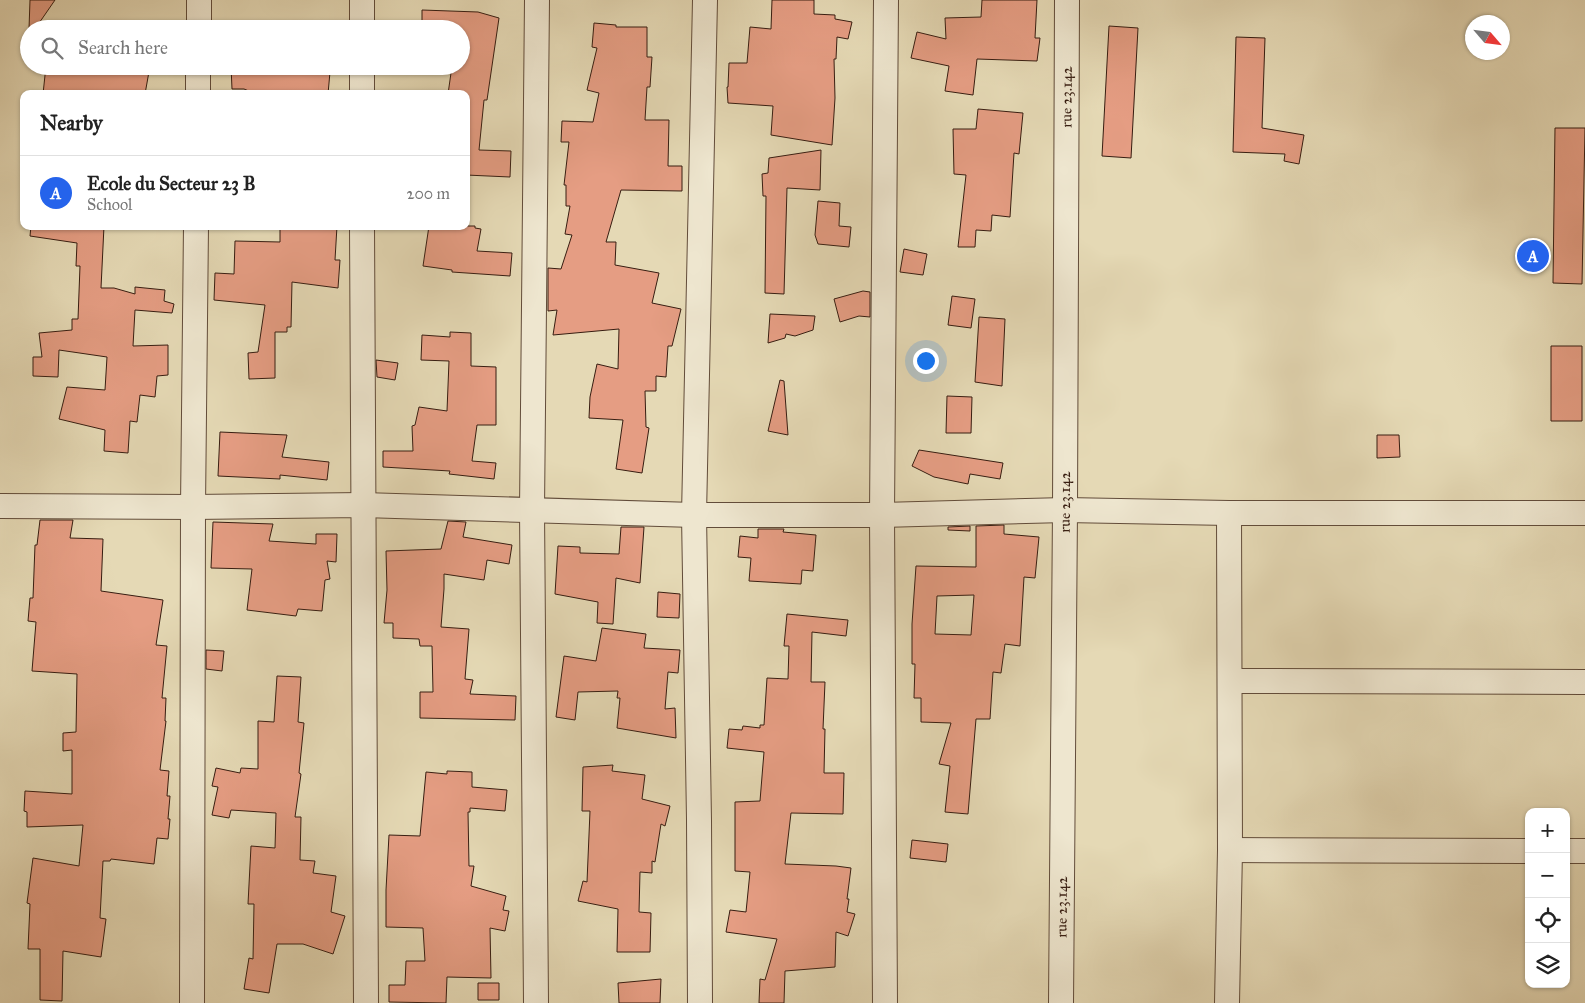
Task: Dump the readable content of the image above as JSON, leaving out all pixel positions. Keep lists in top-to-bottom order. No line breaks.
{"streets":{"street":["rue 23.142"]},"north":"bottom right","page":{"search":"Search here","heading":"Nearby","list":[{"mark":"A","name":"Ecole du Secteur 23 B","note":"School","value":"200 m"}],"pins":"A","map_buttons":["+","−"]}}
